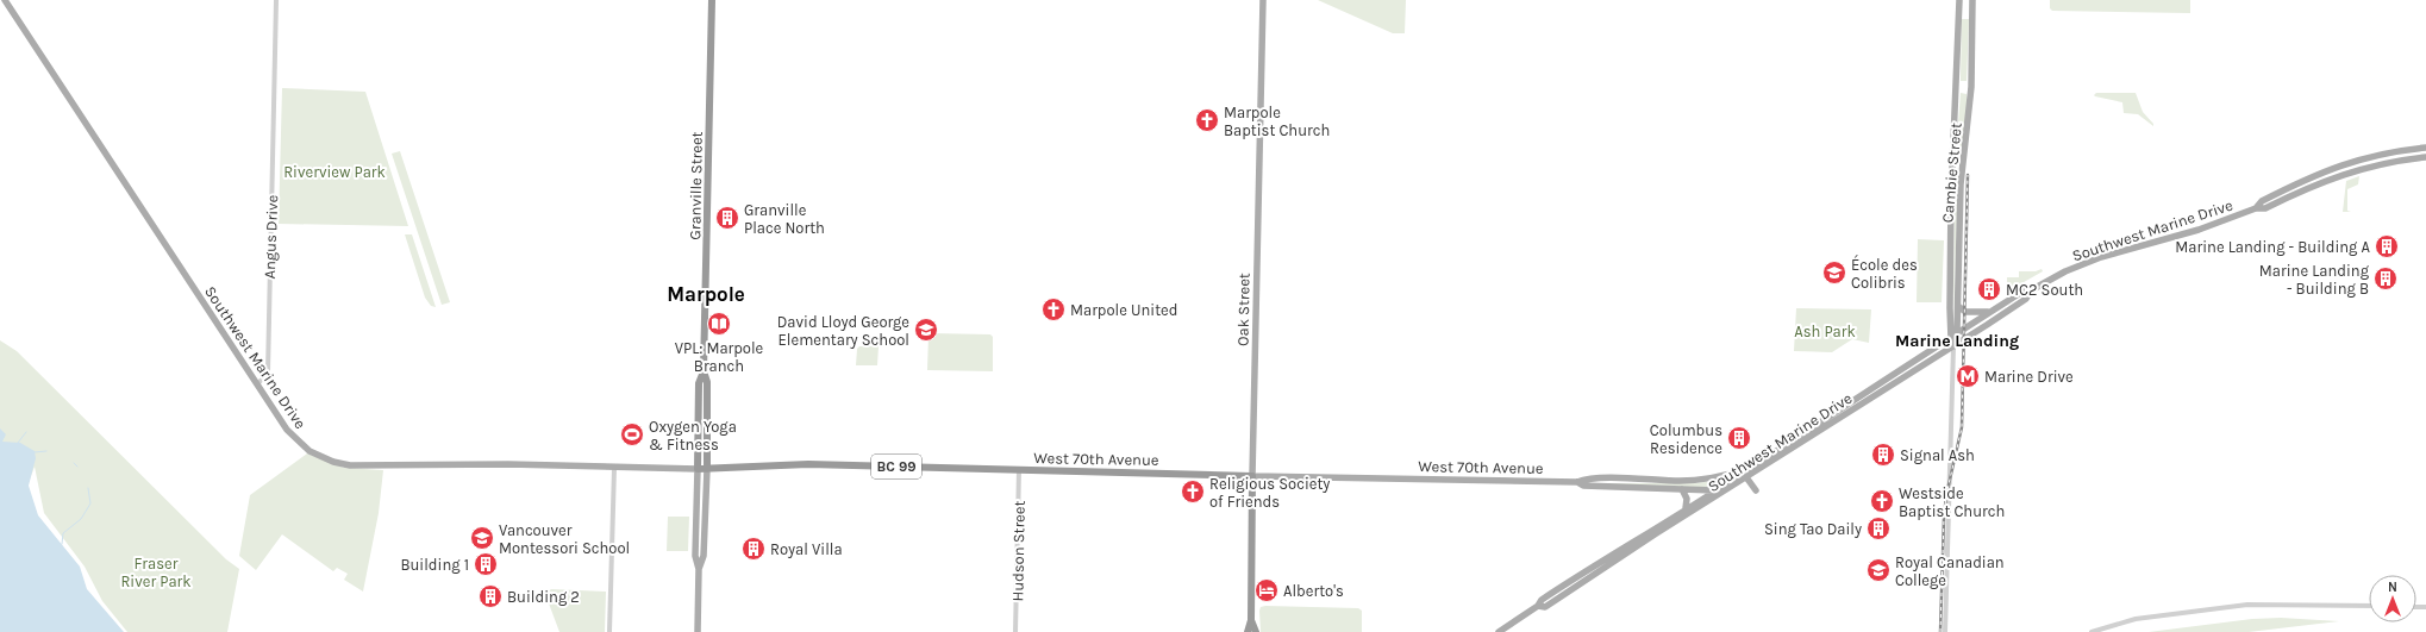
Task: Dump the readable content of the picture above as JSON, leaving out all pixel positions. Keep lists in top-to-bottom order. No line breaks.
{"streets":{"highway":["Granville Street","Oak Street","West 70th Avenue","BC 99"],"main road":["Cambie Street","Southwest Marine Drive"],"street":["Angus Drive","Hudson Street"]},"crossings":[["Cambie Street","Southwest Marine Drive"],["Granville Street","West 70th Avenue"],["Southwest Marine Drive","Angus Drive"],["Southwest Marine Drive","West 70th Avenue"],["Oak Street","West 70th Avenue"],["West 70th Avenue","Hudson Street"]],"districts":["Marpole","Marine Landing"],"parks":["Riverview Park","Ash Park","Fraser River Park"],"places":{"church":["Marpole Baptist Church","Marpole United","Religious Society of Friends","Westside Baptist Church"],"building":["Granville Place North","Marine Landing - Building A","Marine Landing - Building B","MC2 South","Columbus Residence","Signal Ash","Sing Tao Daily","Royal Villa","Building 1","Building 2"],"school or university":["École des Colibris","David Lloyd George Elementary School","Vancouver Montessori School","Royal Canadian College"],"library":["VPL: Marpole Branch"],"metro station":["Marine Drive"],"sports":["Oxygen Yoga & Fitness"],"hotel":["Alberto's"]},"north":"top"}
